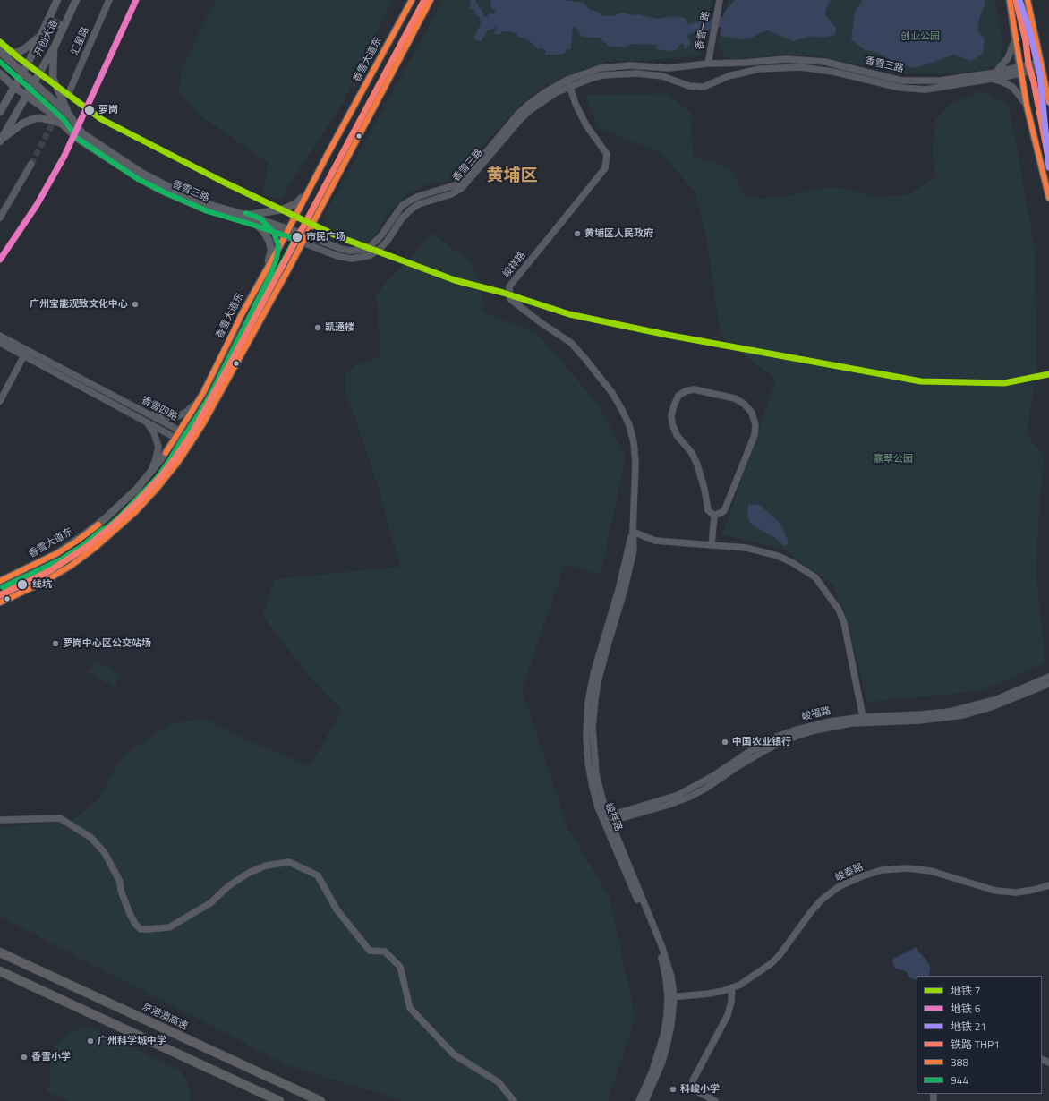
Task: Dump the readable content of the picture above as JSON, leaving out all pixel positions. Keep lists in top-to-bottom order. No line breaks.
{"streets":{"highway":["京港澳高速"],"main road":["开创大道","香雪大道东","香雪三路"],"street":["香雪一路","汇星路","峻祥路","香雪四路","峻福路","峻泰路"]},"crossings":[["香雪一路","香雪三路"],["开创大道","香雪三路"],["香雪大道东","香雪三路"],["香雪大道东","香雪四路"],["香雪三路","峻祥路"],["峻祥路","峻福路"],["峻祥路","峻泰路"]],"districts":["黄埔区"],"parks":["创业公园","赢翠公园"],"places":["萝岗","黄埔区人民政府","市民广场","广州宝能观致文化中心","凯通楼","线坑","萝岗中心区公交站场","中国农业银行","广州科学城中学","香雪小学","科峻小学"],"lines":["metro line 6","metro line 21","rail line THP1","transit line 388","metro line 7","transit line 944"],"legend":["地铁 7","地铁 6","地铁 21","铁路 THP1","388","944"]}
